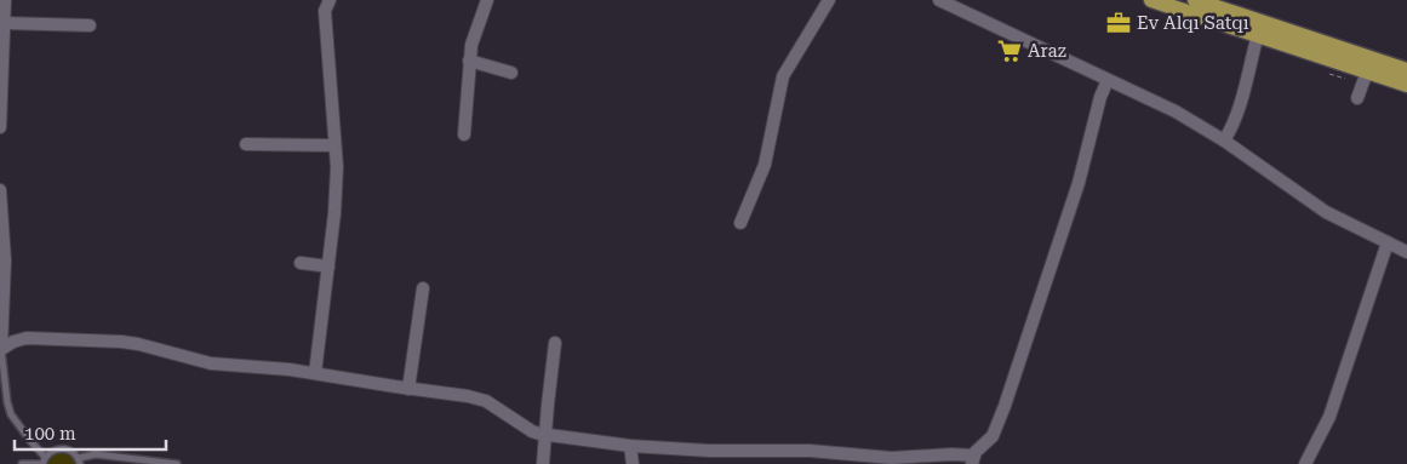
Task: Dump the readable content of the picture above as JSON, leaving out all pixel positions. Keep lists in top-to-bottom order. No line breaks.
{"places":{"office":["Ev Alqı Satqı"],"supermarket":["Araz"]},"scale_bar":"100 m"}
